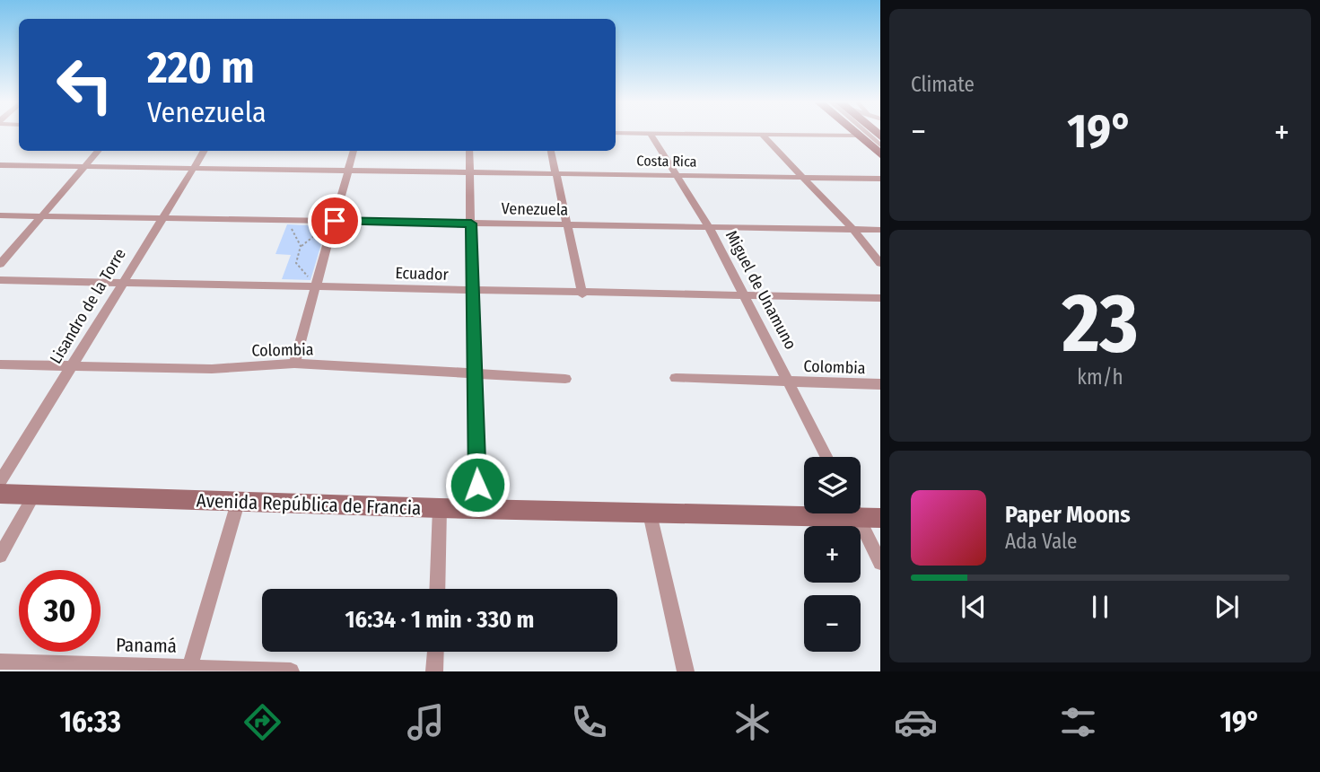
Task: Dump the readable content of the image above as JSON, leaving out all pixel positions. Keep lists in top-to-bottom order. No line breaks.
{"streets":{"main road":["Avenida República de Francia"],"street":["Costa Rica","Venezuela","Ecuador","Miguel de Unamuno","Lisandro de la Torre","Colombia","Panamá"]},"crossings":[["Costa Rica","Miguel de Unamuno"],["Costa Rica","Lisandro de la Torre"],["Venezuela","Miguel de Unamuno"],["Venezuela","Lisandro de la Torre"],["Ecuador","Miguel de Unamuno"],["Ecuador","Lisandro de la Torre"],["Miguel de Unamuno","Colombia"],["Lisandro de la Torre","Colombia"]],"page":{"tile":["Climate",["23","km/h"]],"turn":["220 m","Venezuela"],"heat":["−","19°","+"],"map_buttons":["+","−"],"song":["Paper Moons","Ada Vale"],"limit":"30","trip":"16:34 · 1 min · 330 m","tabs":["16:33","19°"]}}
